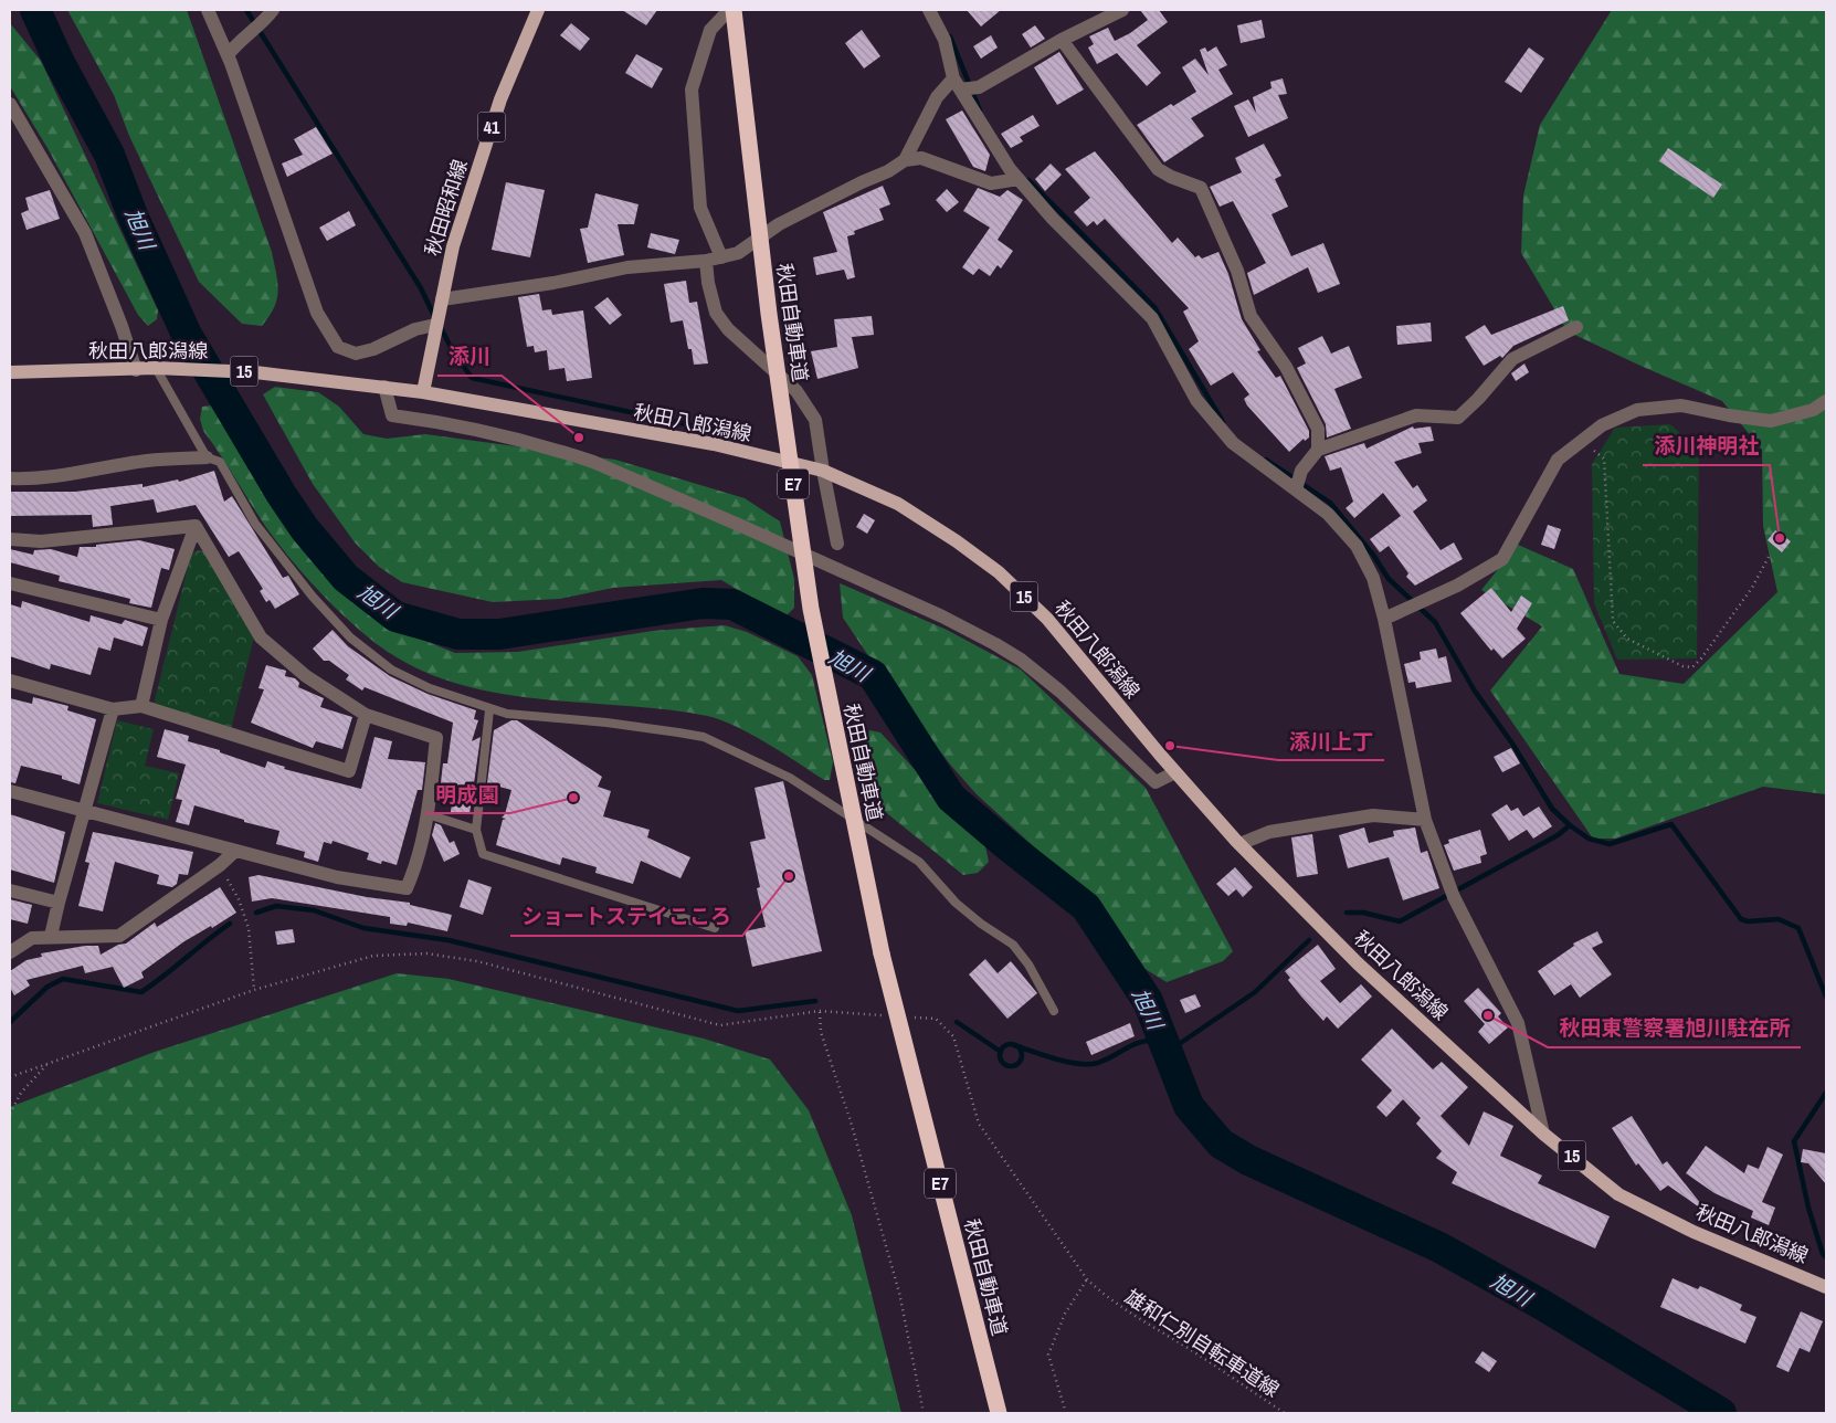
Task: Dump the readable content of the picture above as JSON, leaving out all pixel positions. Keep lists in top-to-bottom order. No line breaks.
{"streets":{"highway":["秋田自動車道","E7"],"main road":["41","秋田昭和線","秋田八郎潟線","15"],"path":["雄和仁別自転車道線"]},"crossings":[["秋田昭和線","秋田八郎潟線"]],"water":["旭川"],"places":["添川","添川神明社","添川上丁","明成園","ショートステイこころ","秋田東警察署旭川駐在所"]}
